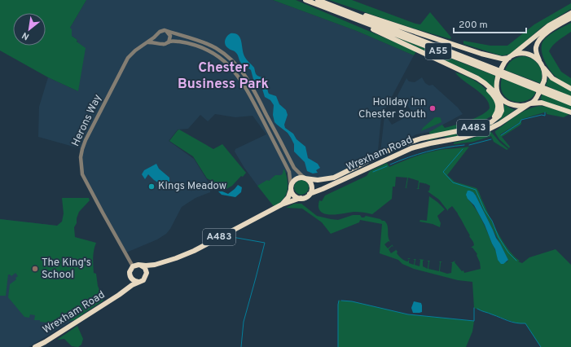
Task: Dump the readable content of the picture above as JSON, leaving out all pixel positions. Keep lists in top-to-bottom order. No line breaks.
{"streets":{"highway":["A55","A483","Wrexham Road"],"street":["Herons Way"]},"crossings":[["Herons Way","A483"],["Herons Way","Wrexham Road"],["A483","Wrexham Road"]],"districts":["Chester Business Park"],"places":["Holiday Inn Chester South","Kings Meadow","The King's School"],"scale_bar":"200 m","north":"bottom left"}
